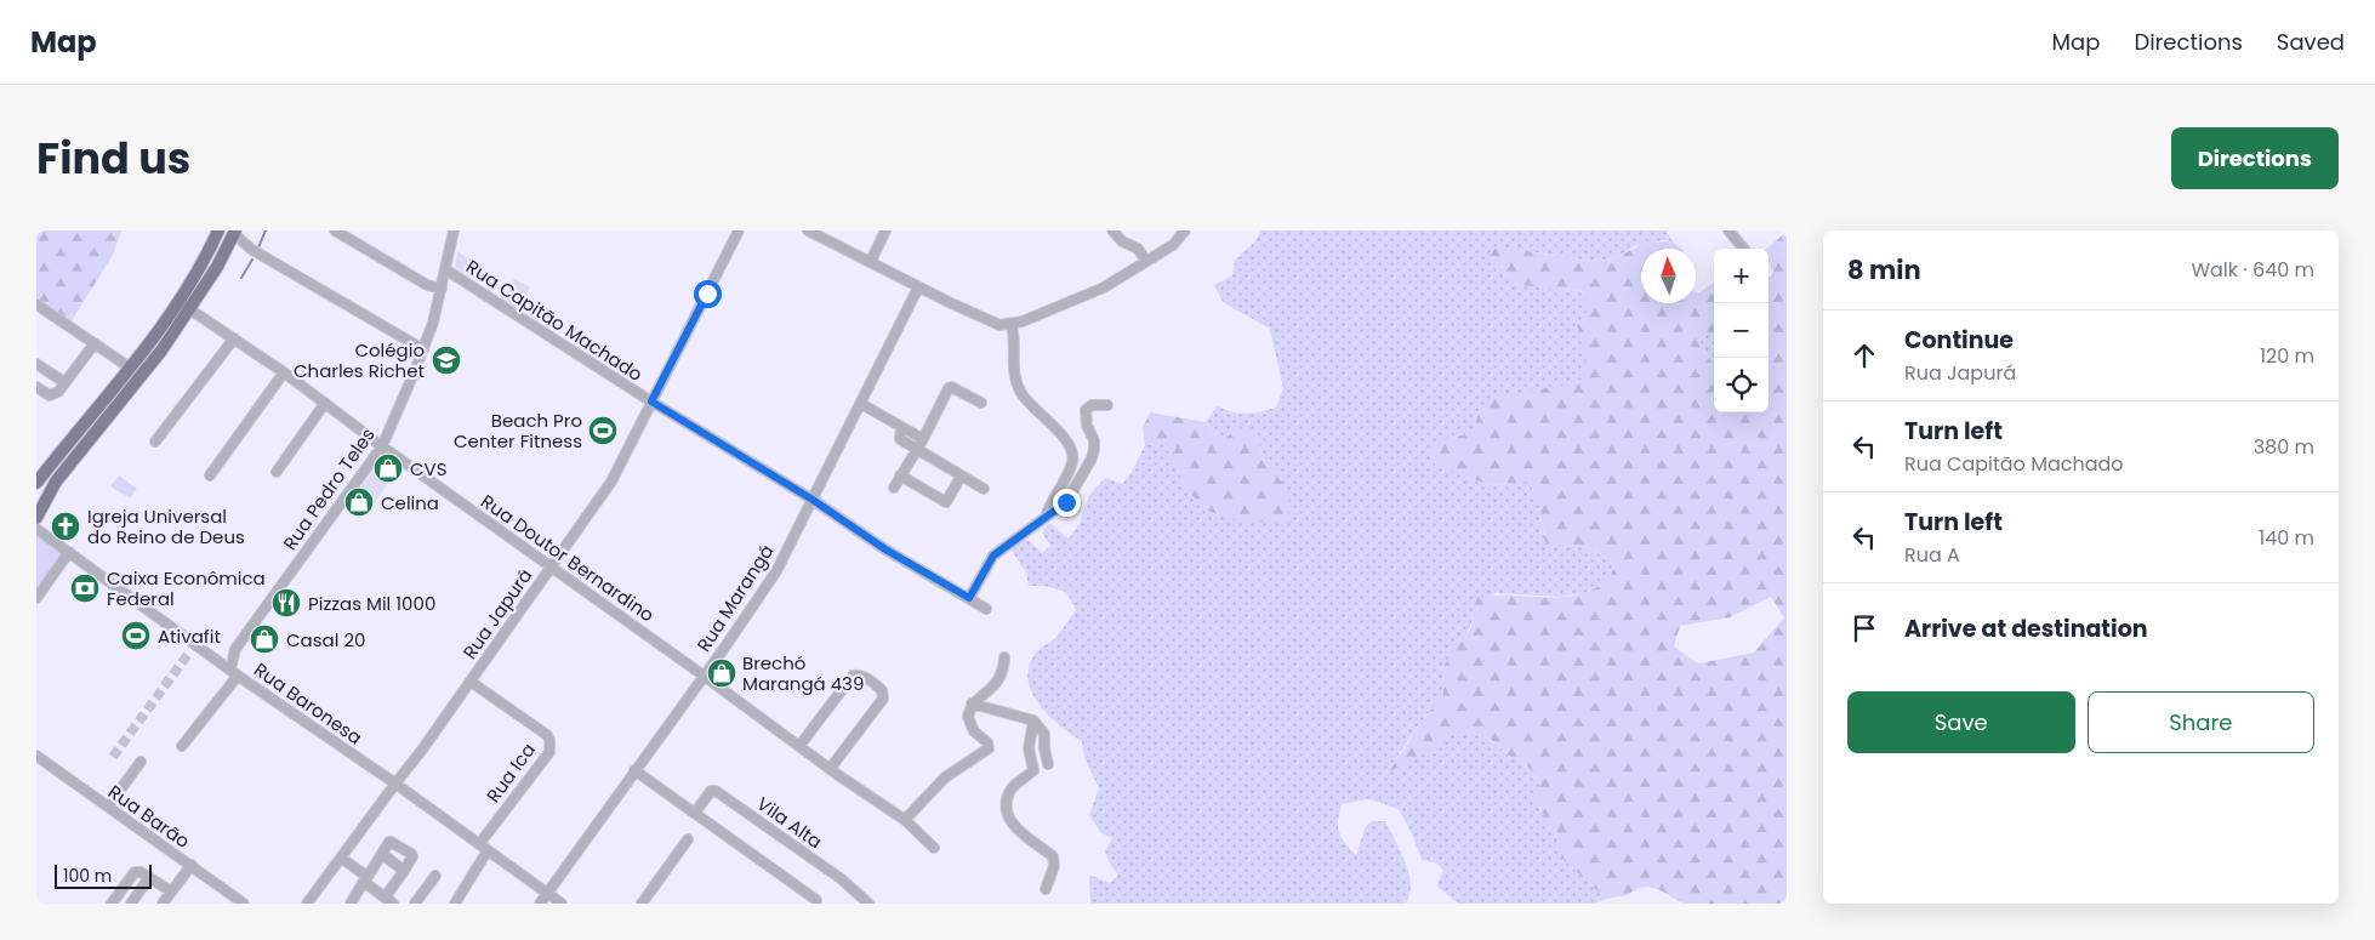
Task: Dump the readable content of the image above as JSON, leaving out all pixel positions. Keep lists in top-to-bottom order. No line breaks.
{"streets":{"street":["Rua Capitão Machado","Rua Pedro Teles","Rua Doutor Bernardino","Rua Marangá","Rua Japurá","Rua Baronesa","Rua Ica","Rua Barão","Vila Alta"]},"crossings":[["Rua Capitão Machado","Rua Pedro Teles"],["Rua Capitão Machado","Rua Marangá"],["Rua Capitão Machado","Rua Japurá"],["Rua Pedro Teles","Rua Doutor Bernardino"],["Rua Pedro Teles","Rua Baronesa"],["Rua Doutor Bernardino","Rua Marangá"],["Rua Doutor Bernardino","Rua Japurá"],["Rua Marangá","Rua Baronesa"],["Rua Japurá","Rua Baronesa"],["Rua Japurá","Rua Ica"],["Rua Baronesa","Rua Ica"]],"places":{"school or university":["Colégio Charles Richet"],"sports":["Beach Pro Center Fitness","Ativafit"],"shop":["CVS","Celina","Casal 20","Brechó Marangá 439"],"church":["Igreja Universal do Reino de Deus"],"bank":["Caixa Econômica Federal"],"restaurant":["Pizzas Mil 1000"]},"scale_bar":"100 m","north":"top","page":{"header":"Map","nav":["Map","Directions","Saved"],"title":"Find us","buttons":["Directions",["Save","Share"]],"heading":["8 min","Walk · 640 m"],"map_buttons":["+","−"],"list":[["Continue","Rua Japurá","120 m"],["Turn left","Rua Capitão Machado","380 m"],["Turn left","Rua A","140 m"],"Arrive at destination"],"scale":"100 m"}}
